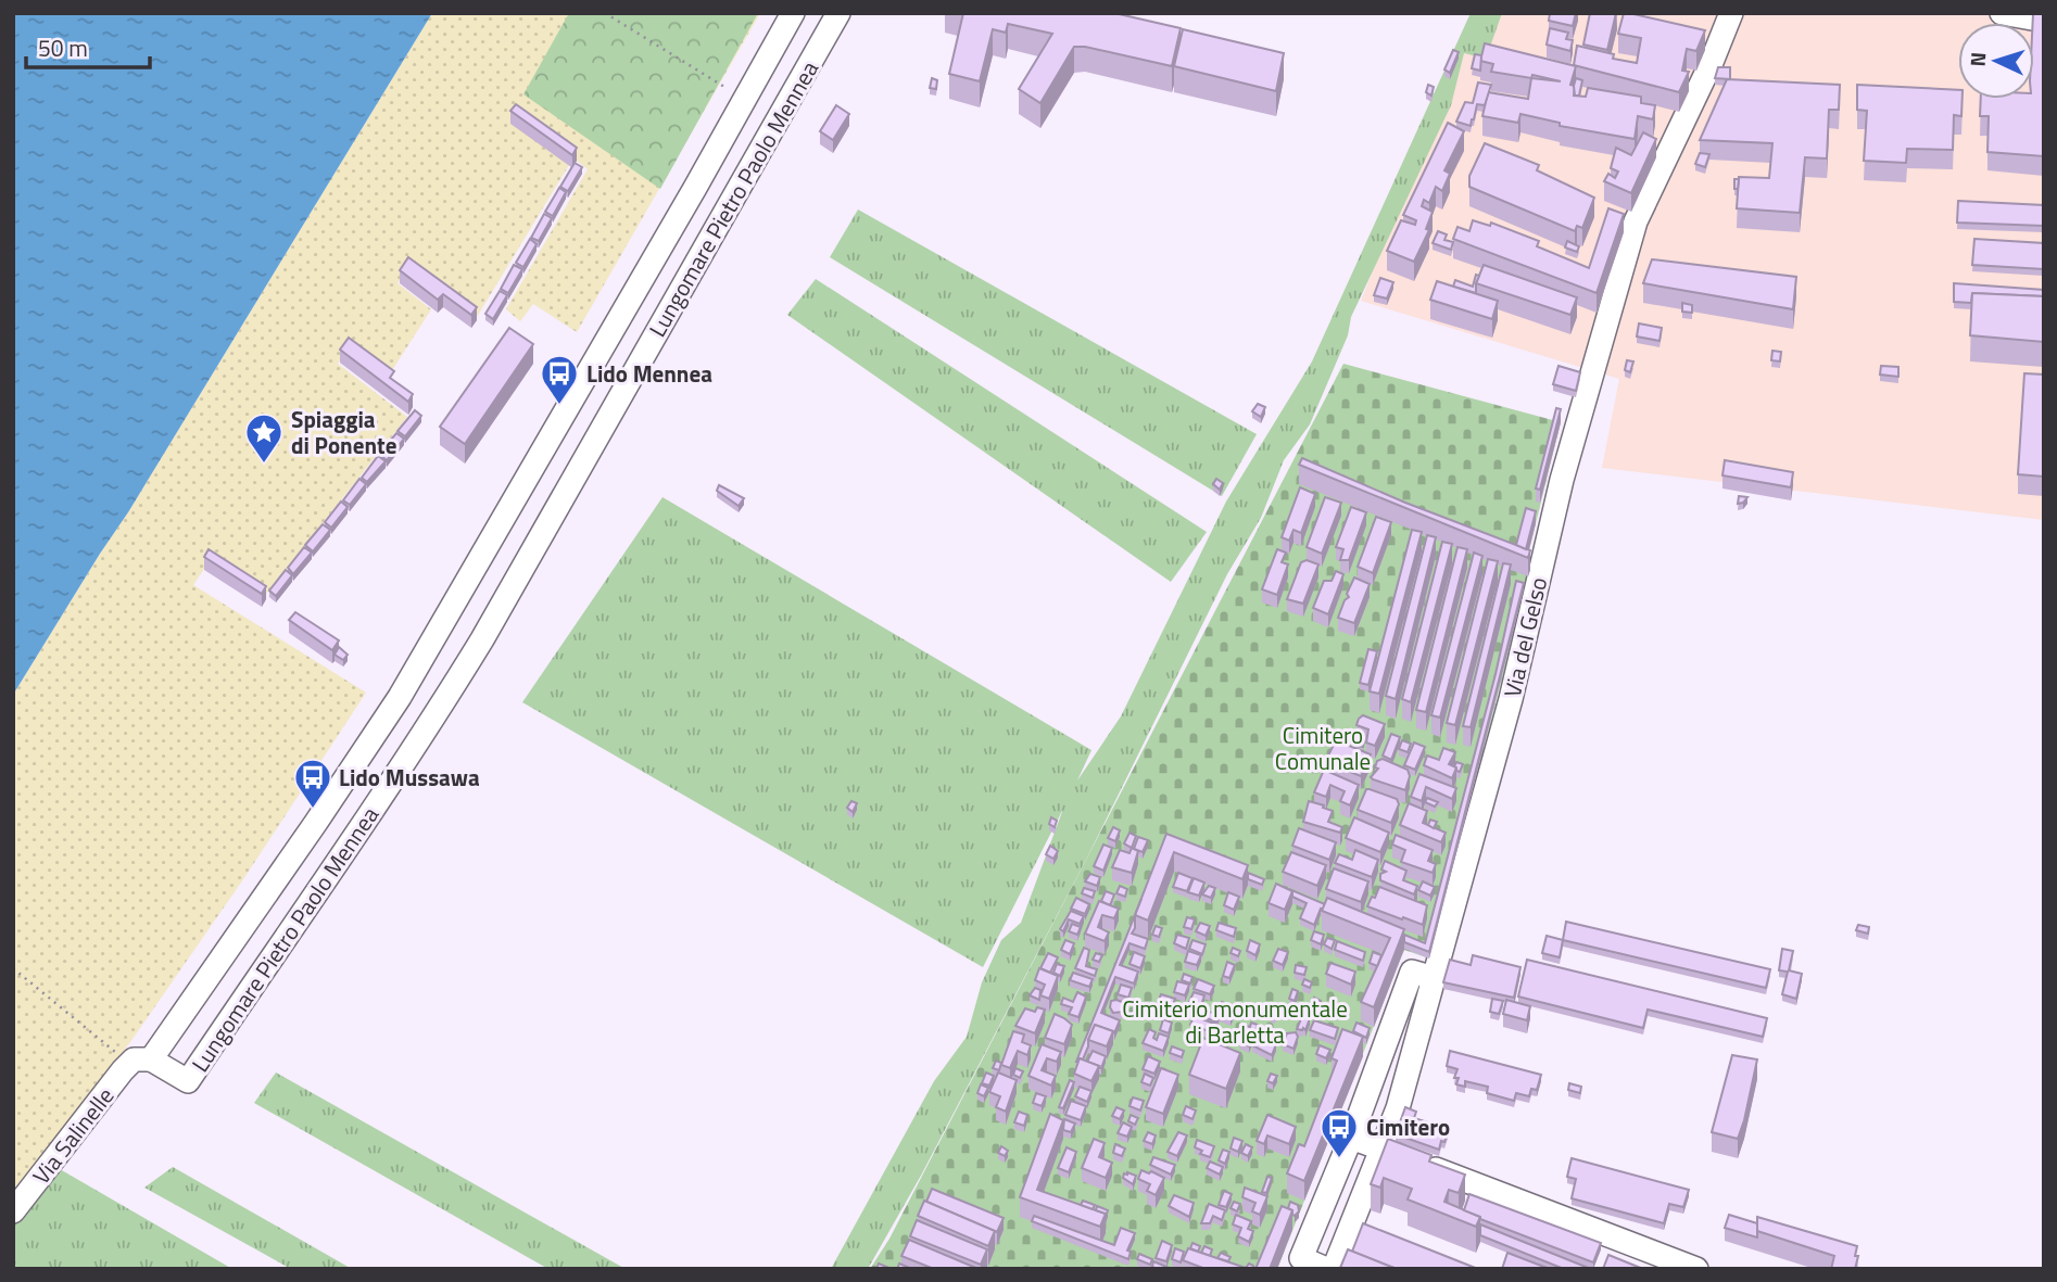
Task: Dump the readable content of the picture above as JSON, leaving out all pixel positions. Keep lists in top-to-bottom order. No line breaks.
{"streets":{"street":["Lungomare Pietro Paolo Mennea","Via del Gelso","Via Salinelle"]},"crossings":[["Lungomare Pietro Paolo Mennea","Via Salinelle"]],"parks":["Cimitero Comunale","Cimiterio monumentale di Barletta"],"places":{"bus stop":["Lido Mennea","Lido Mussawa","Cimitero"],"place":["Spiaggia di Ponente"]},"scale_bar":"50 m","north":"left"}
